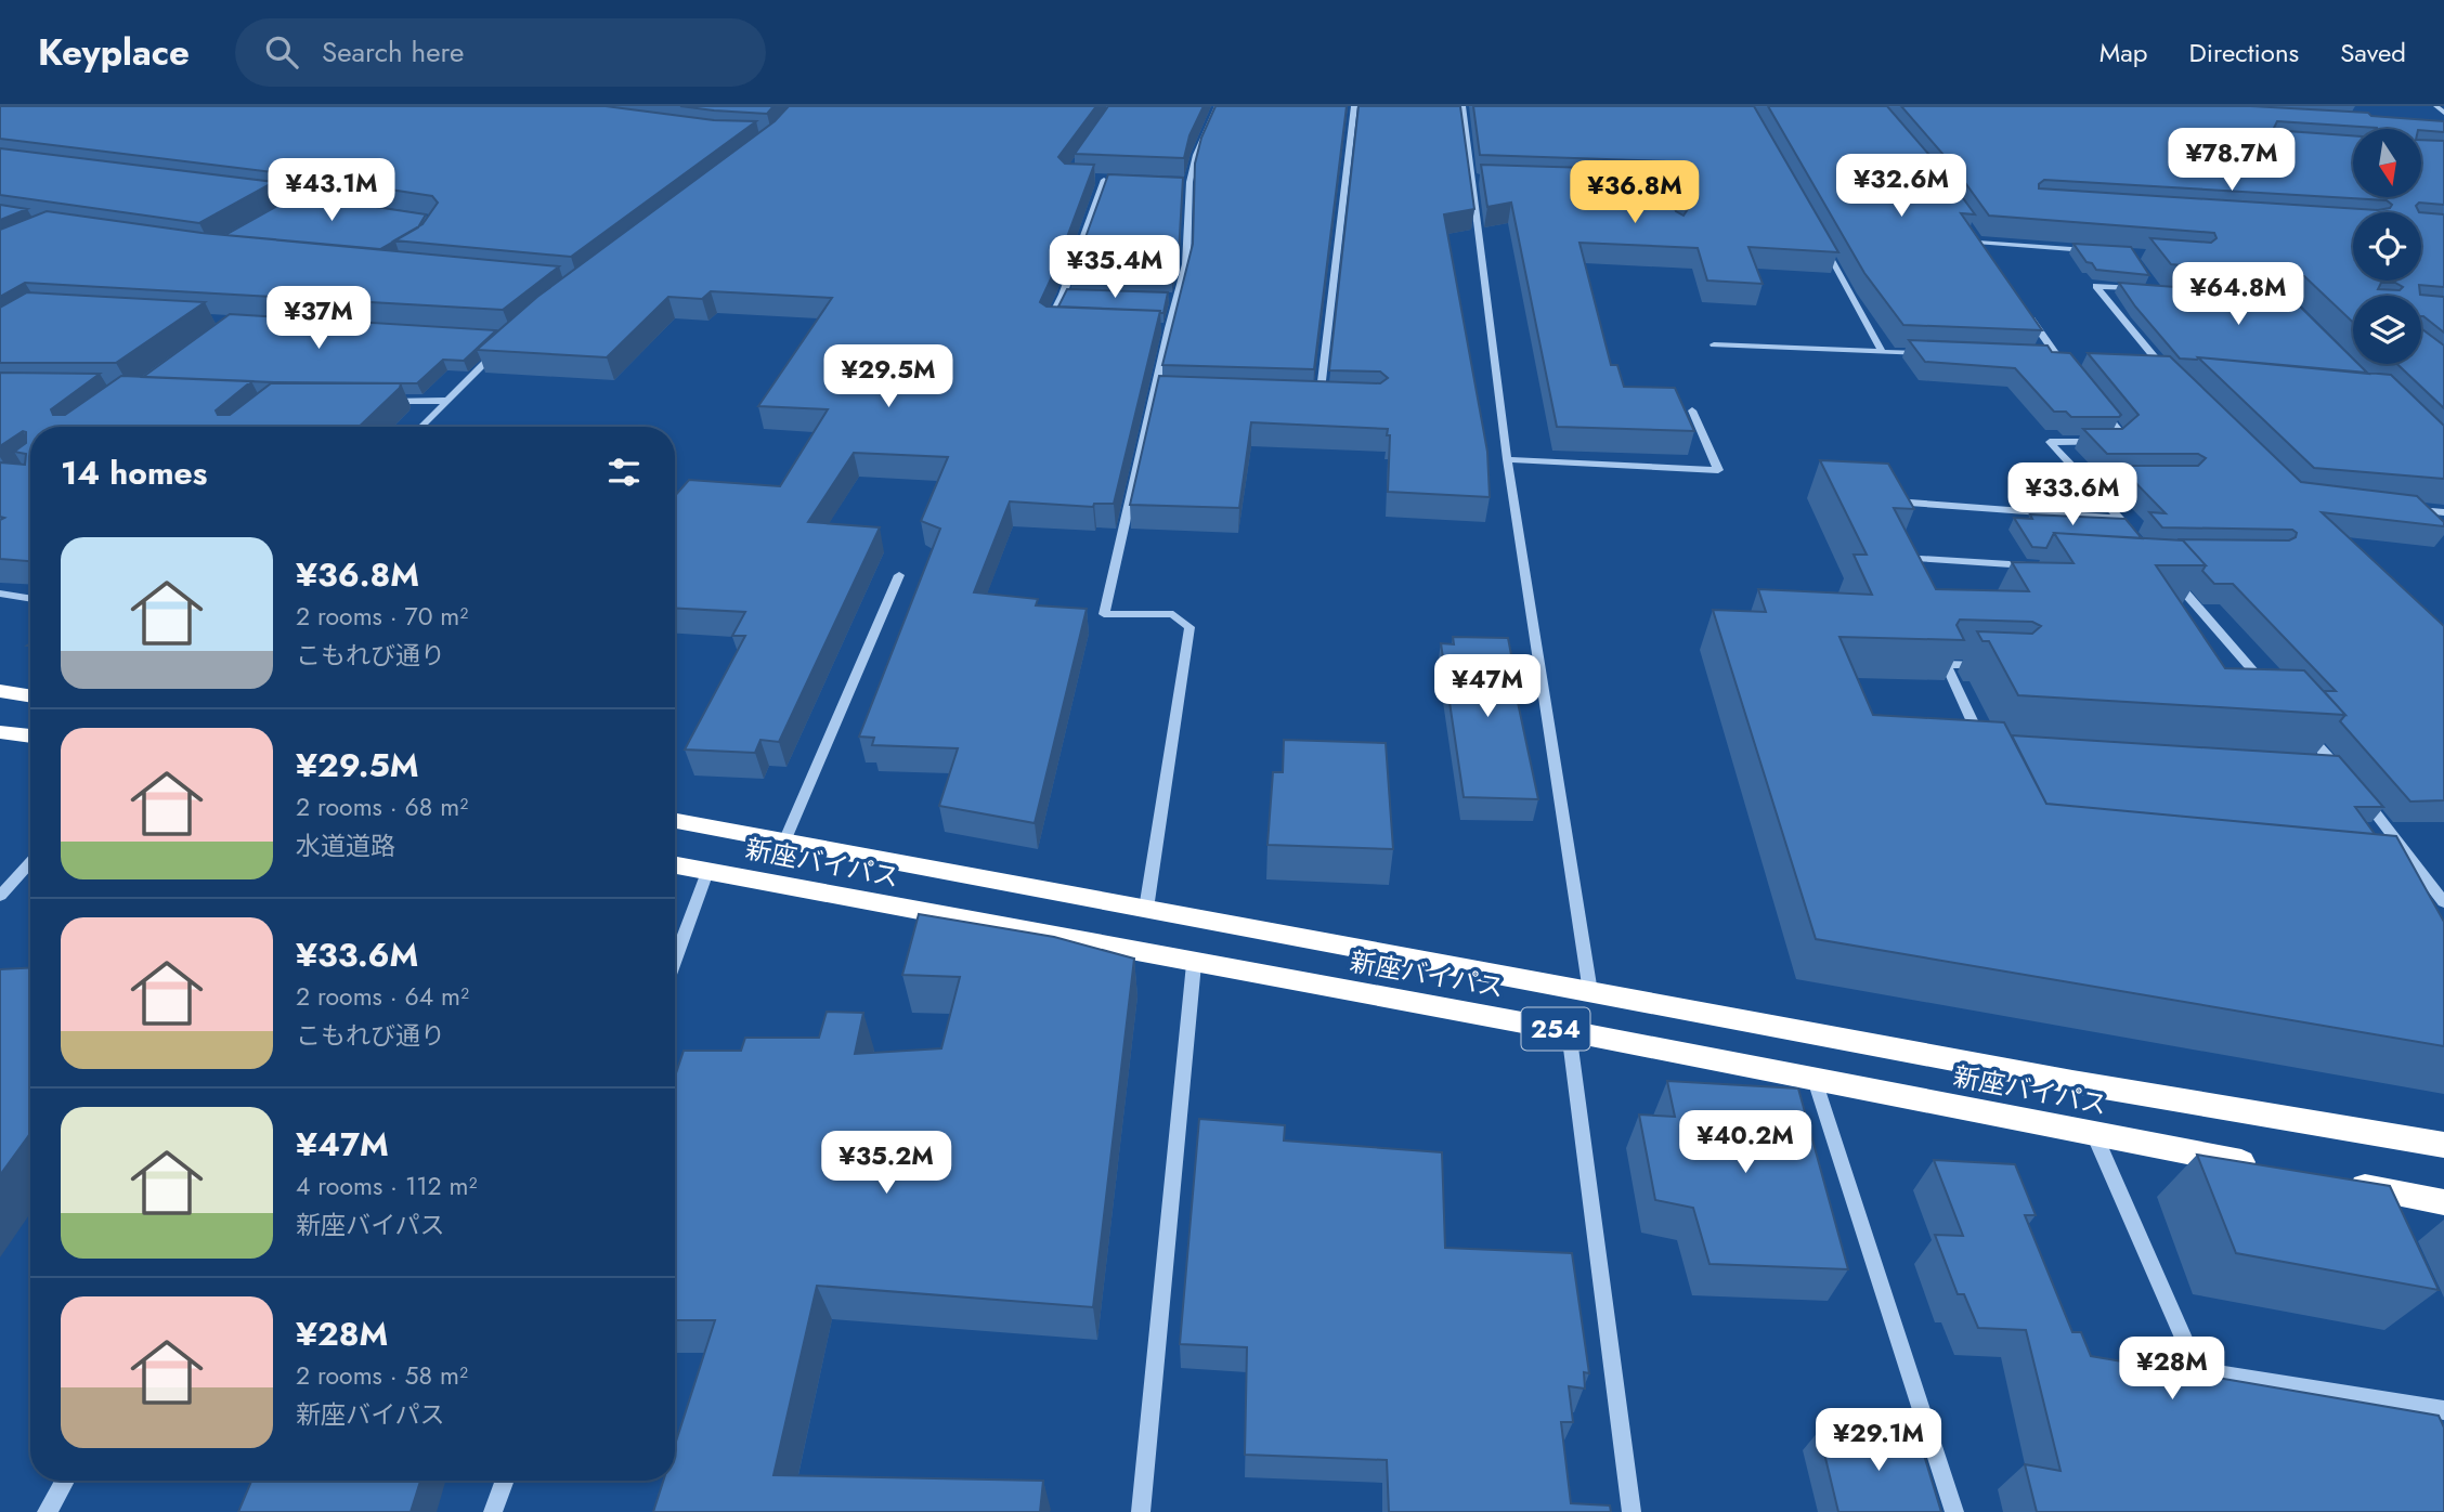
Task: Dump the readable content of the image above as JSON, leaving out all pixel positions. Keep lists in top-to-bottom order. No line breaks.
{"streets":{"highway":["新座バイパス","254"]},"north":"bottom","page":{"header":"Keyplace","search":"Search here","nav":["Map","Directions","Saved"],"price":["¥78.7M","¥32.6M","¥43.1M","¥36.8M","¥35.4M","¥64.8M","¥37M","¥29.5M","¥33.6M","¥47M","¥40.2M","¥35.2M","¥28M","¥29.1M"],"heading":"14 homes","list":[{"name":"¥36.8M","note":"2 rooms · 70 m² · こもれび通り"},{"name":"¥29.5M","note":"2 rooms · 68 m² · 水道道路"},{"name":"¥33.6M","note":"2 rooms · 64 m² · こもれび通り"},{"name":"¥47M","note":"4 rooms · 112 m² · 新座バイパス"},{"name":"¥28M","note":"2 rooms · 58 m² · 新座バイパス"}]}}
